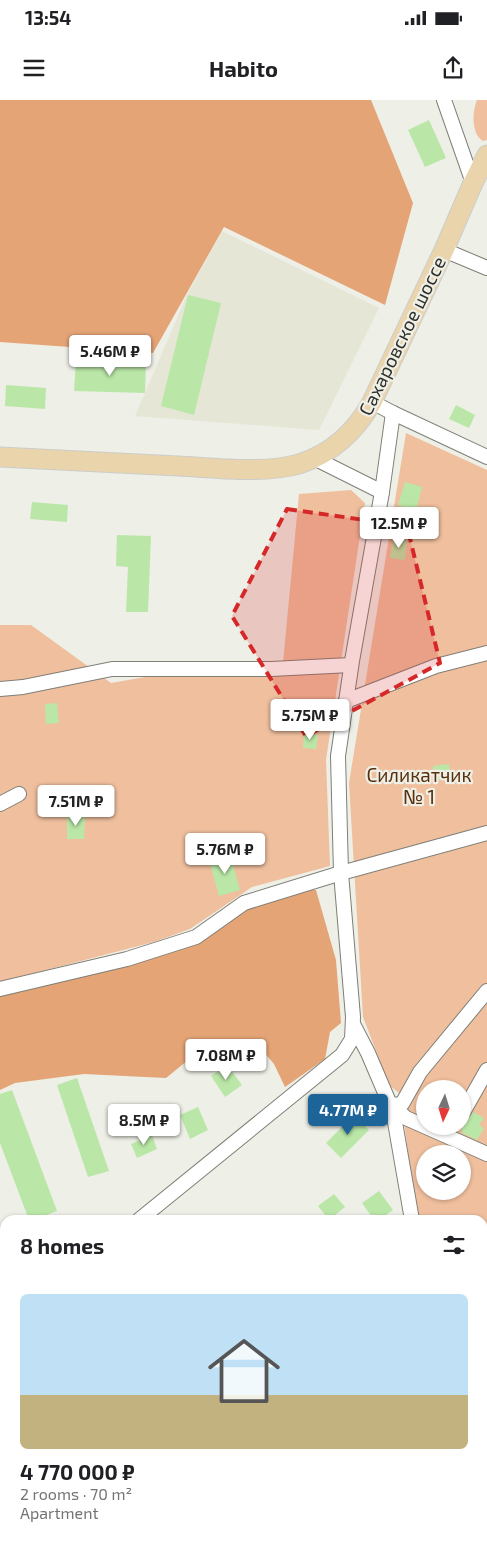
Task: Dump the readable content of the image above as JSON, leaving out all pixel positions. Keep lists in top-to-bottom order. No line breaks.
{"streets":{"main road":["Сахаровское шоссе"]},"parks":["Силикатчик № 1"],"north":"bottom","page":{"status":"13:54","header":"Habito","price":["5.46M ₽","12.5M ₽","5.75M ₽","7.51M ₽","5.76M ₽","7.08M ₽","4.77M ₽","8.5M ₽"],"heading":"8 homes","list":[{"name":"4 770 000 ₽","note":"2 rooms · 70 m² · Apartment"}]}}
